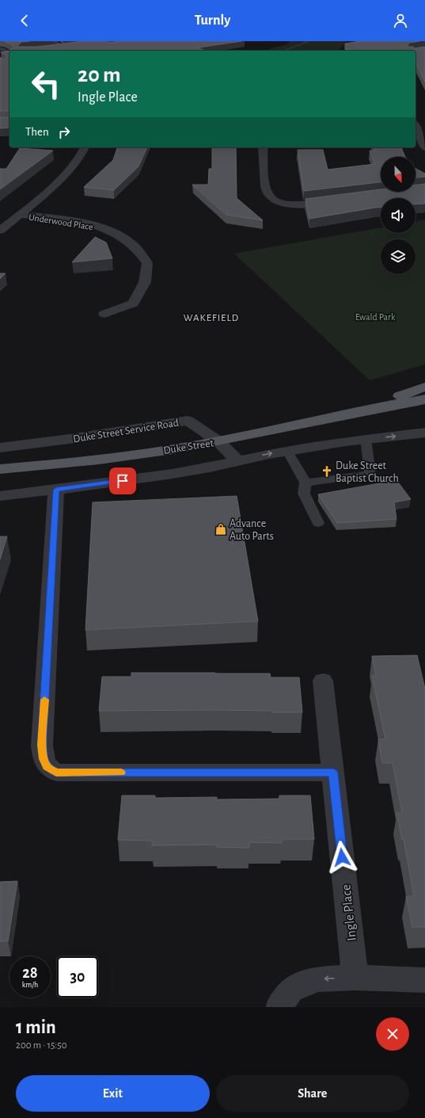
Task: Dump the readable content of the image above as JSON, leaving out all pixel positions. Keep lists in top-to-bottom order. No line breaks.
{"streets":{"main road":["Duke Street"],"street":["Underwood Place","Duke Street Service Road","Ingle Place"]},"crossings":[["Duke Street Service Road","Duke Street"]],"districts":["WAKEFIELD"],"parks":["Ewald Park"],"places":{"church":["Duke Street Baptist Church"],"shop":["Advance Auto Parts"]},"north":"bottom","page":{"header":"Turnly","turn":["20 m","Ingle Place"],"then":"Then","speed":"28 km/h","limit":"30","heading":["1 min","200 m · 15:50"],"buttons":["Exit","Share"]}}
